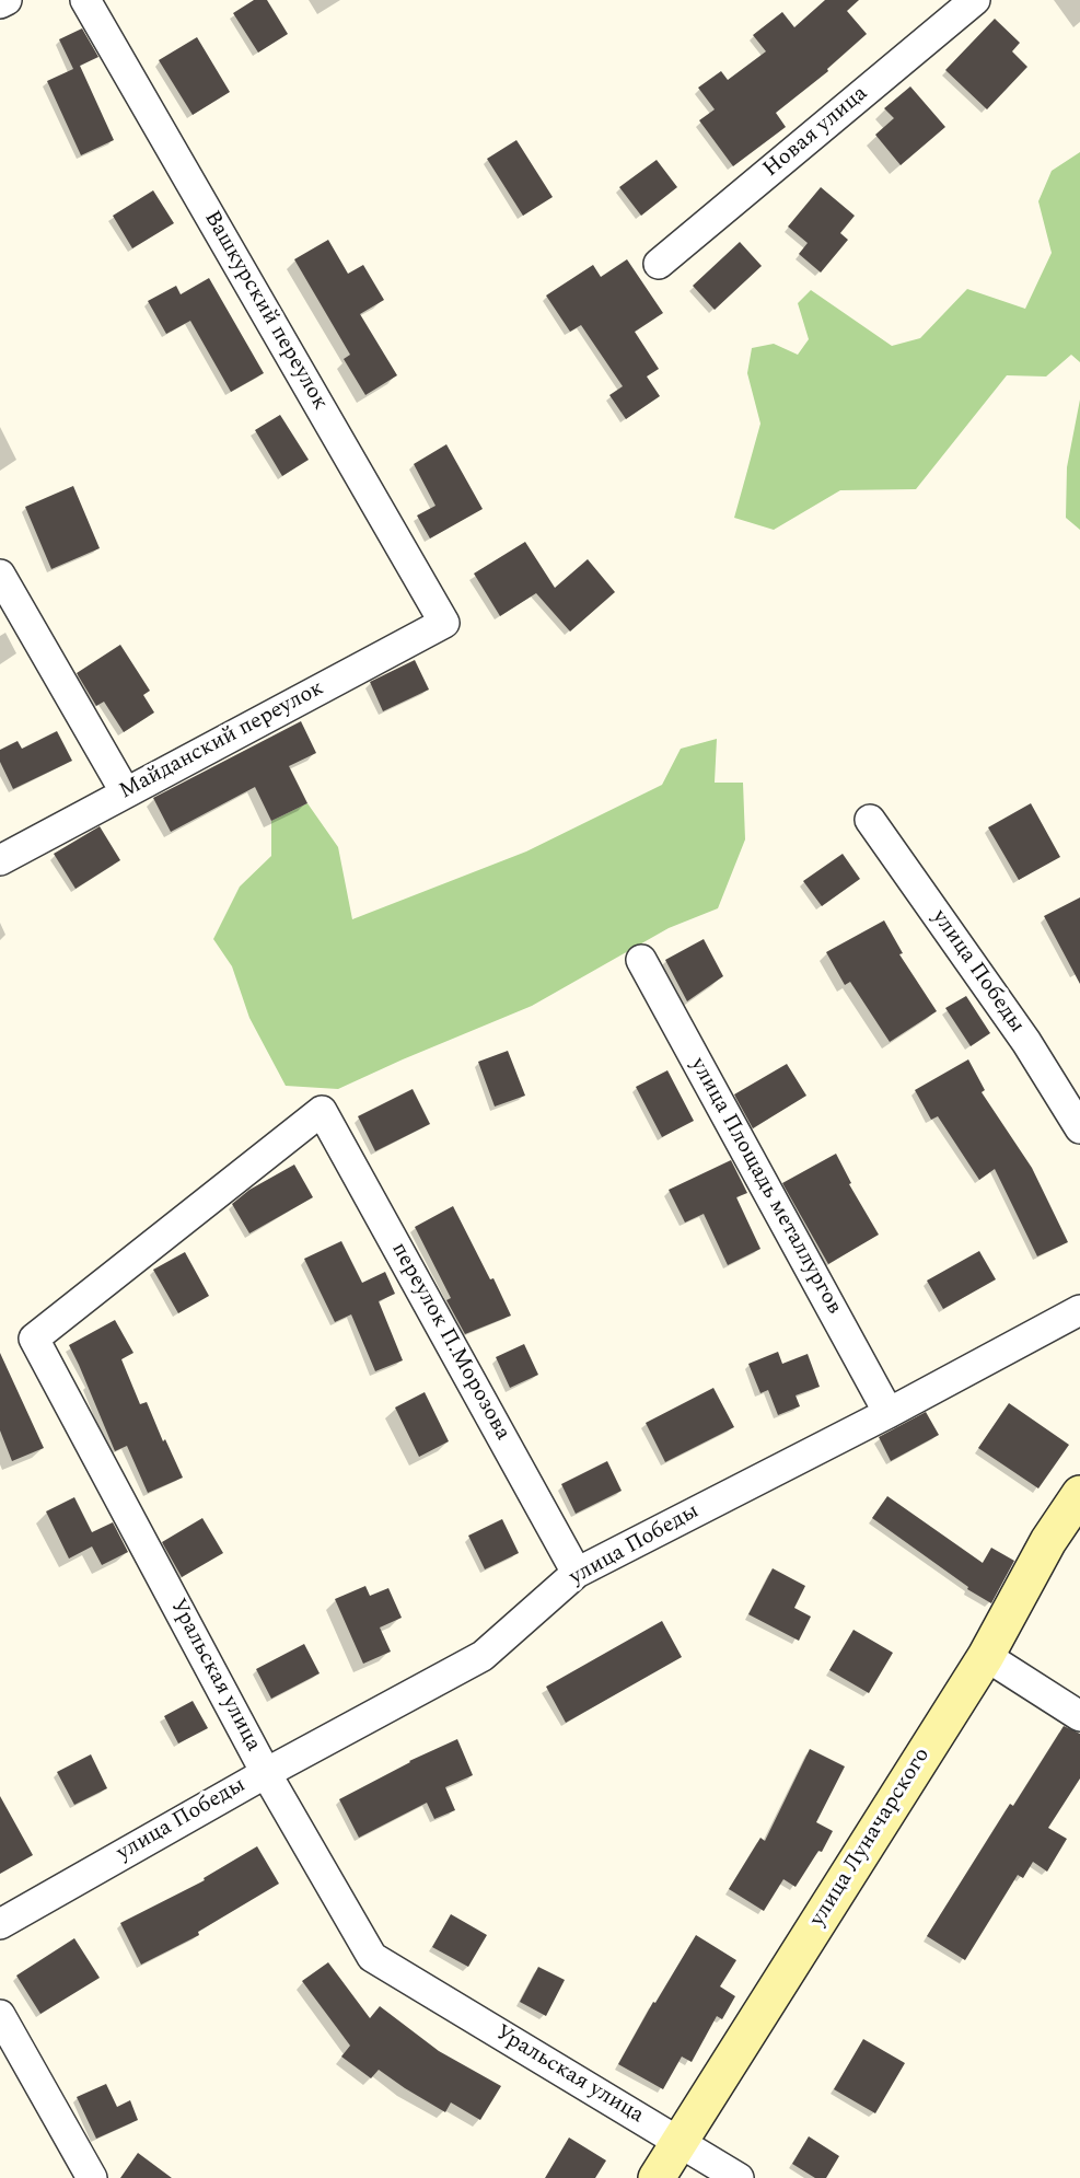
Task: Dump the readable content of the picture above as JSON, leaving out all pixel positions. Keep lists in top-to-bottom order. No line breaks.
{"streets":{"street":["Новая улица","Вашкурский переулок","Майданский переулок","улица Победы","улица Площадь металлургов","переулок П.Морозова","Уральская улица","улица Луначарского"]},"crossings":[["Вашкурский переулок","Майданский переулок"],["улица Победы","улица Площадь металлургов"],["улица Победы","переулок П.Морозова"],["улица Победы","Уральская улица"],["переулок П.Морозова","Уральская улица"],["Уральская улица","улица Луначарского"]]}
